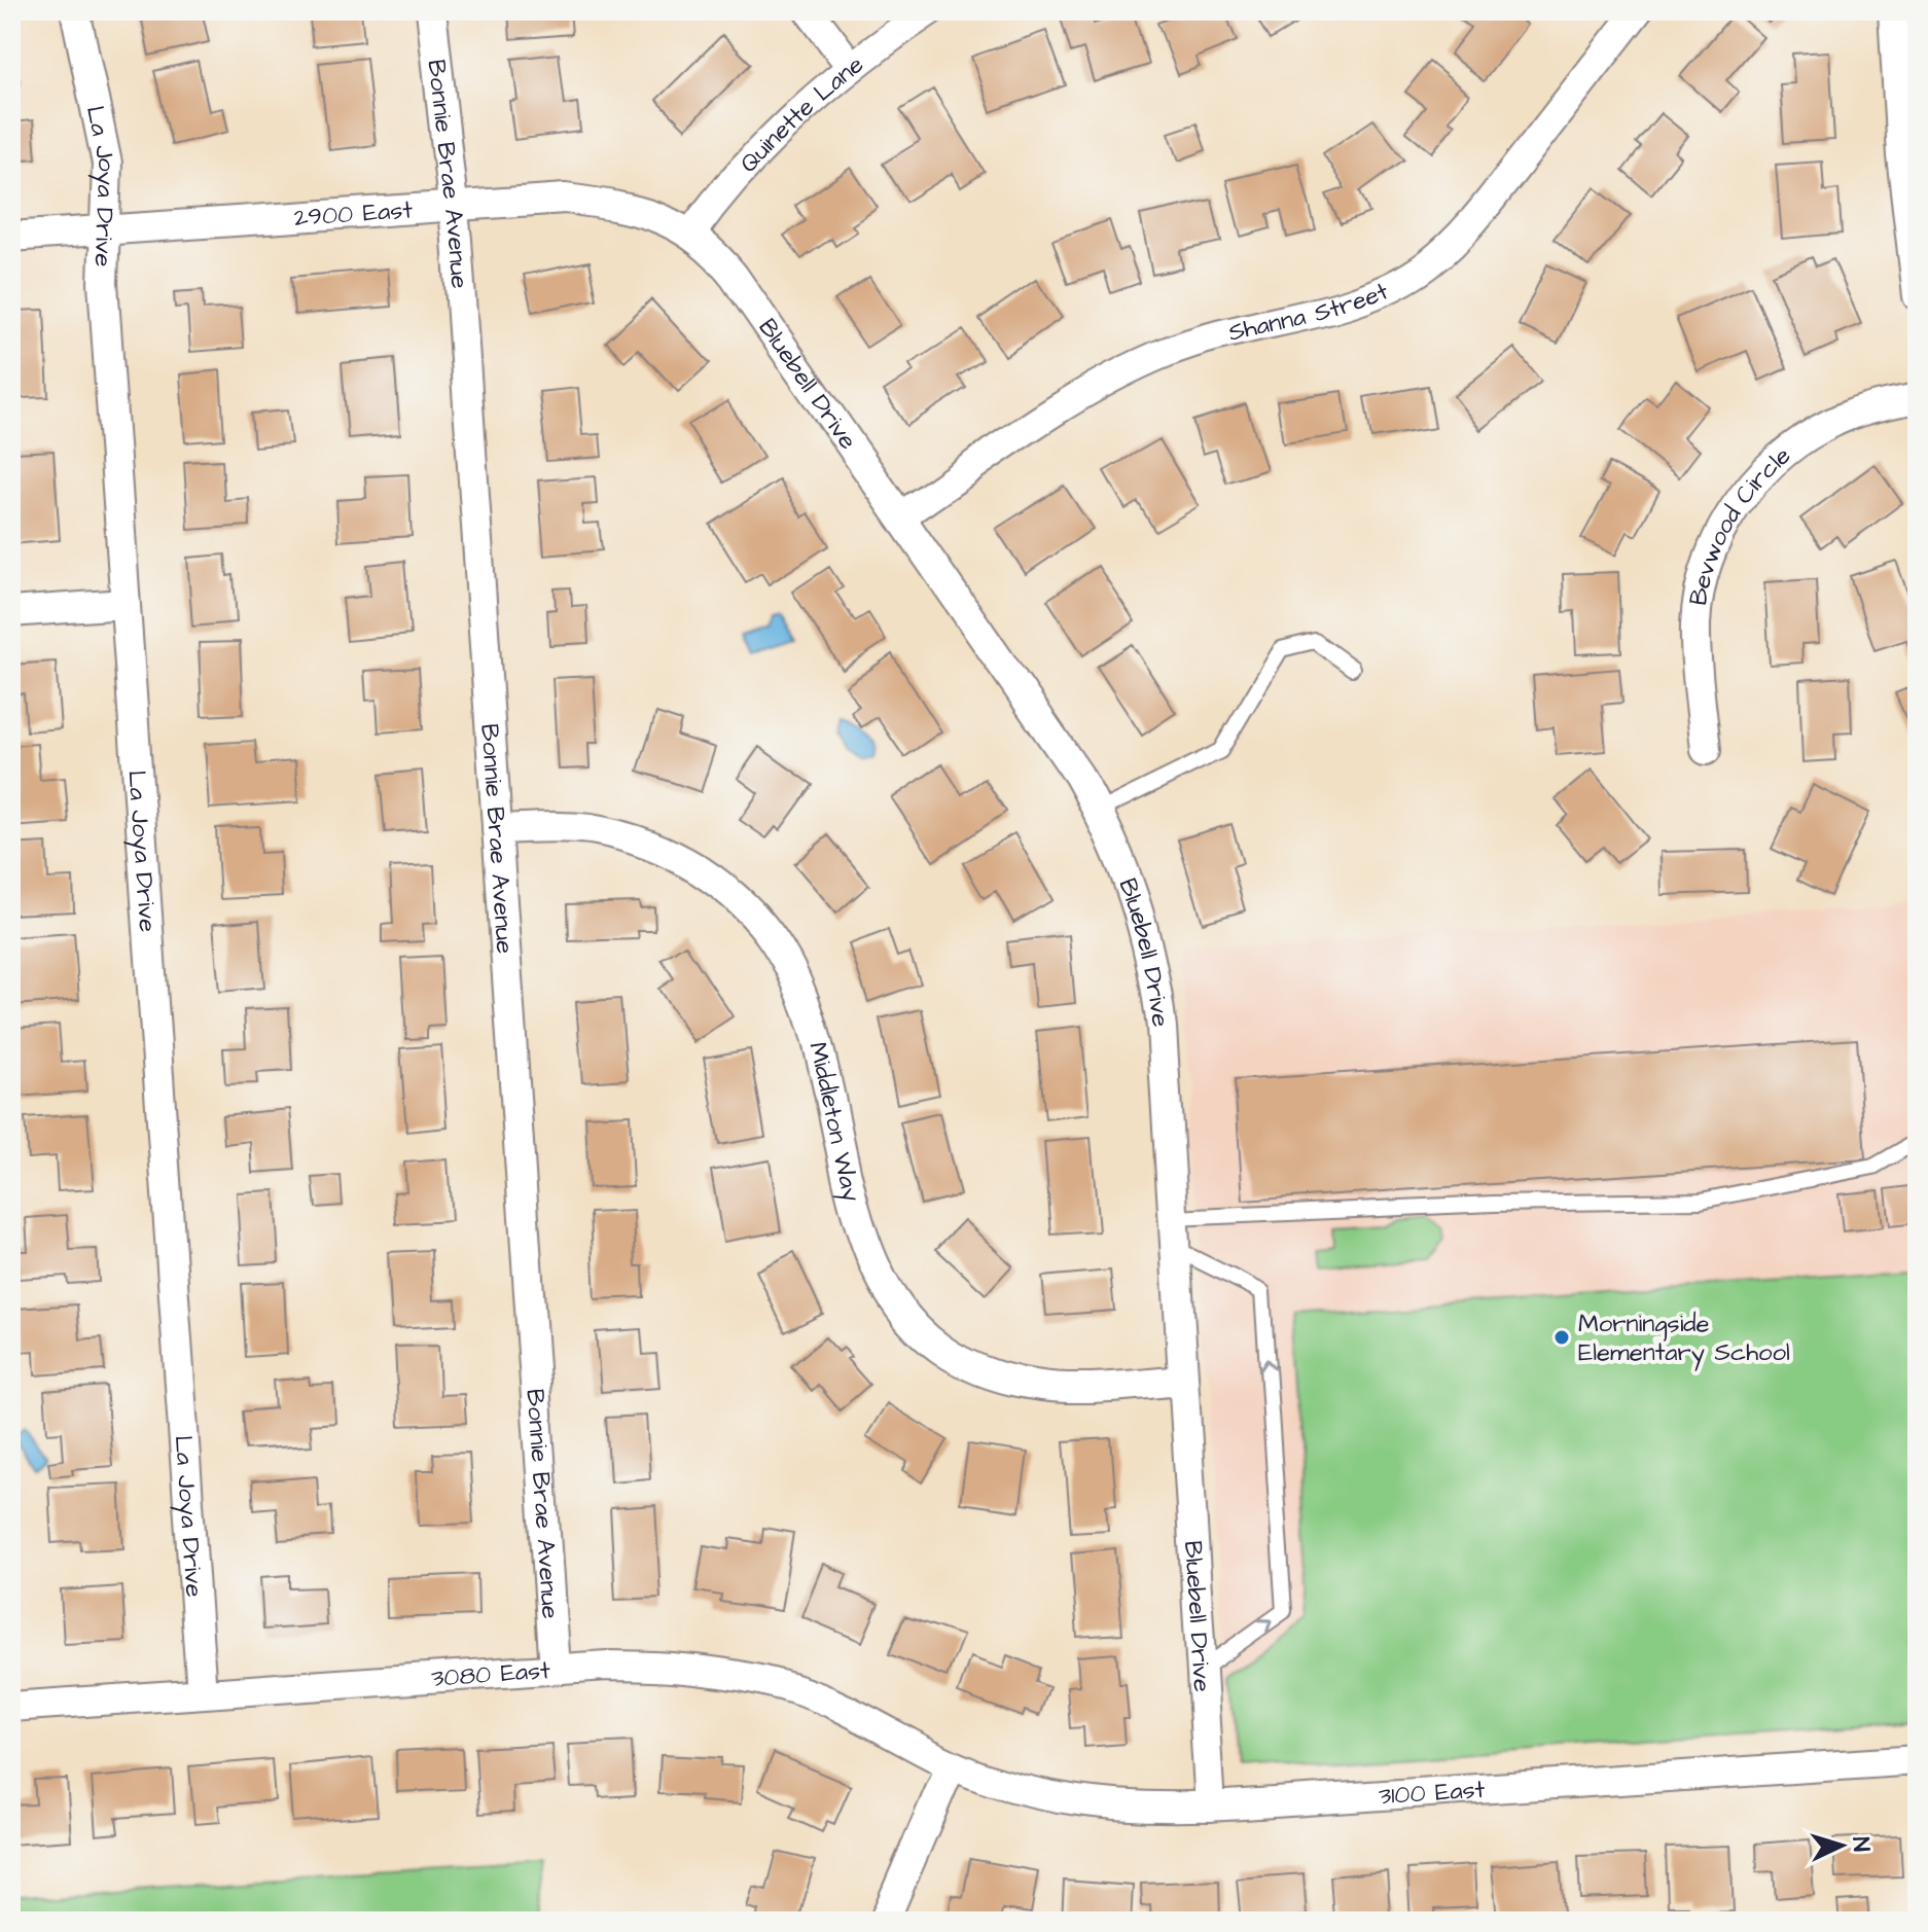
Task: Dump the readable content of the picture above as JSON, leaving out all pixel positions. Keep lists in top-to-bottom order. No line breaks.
{"streets":{"street":["Quinette Lane","Bonnie Brae Avenue","La Joya Drive","2900 East","Shanna Street","Bluebell Drive","Bevwood Circle","Middleton Way","3080 East","3100 East"]},"crossings":[["Quinette Lane","2900 East"],["Quinette Lane","Bluebell Drive"],["Bonnie Brae Avenue","2900 East"],["Bonnie Brae Avenue","Middleton Way"],["Bonnie Brae Avenue","3080 East"],["La Joya Drive","2900 East"],["La Joya Drive","3080 East"],["2900 East","Bluebell Drive"],["Shanna Street","Bluebell Drive"],["Bluebell Drive","Middleton Way"],["Bluebell Drive","3100 East"],["3080 East","3100 East"]],"places":["Morningside Elementary School"],"north":"right"}
